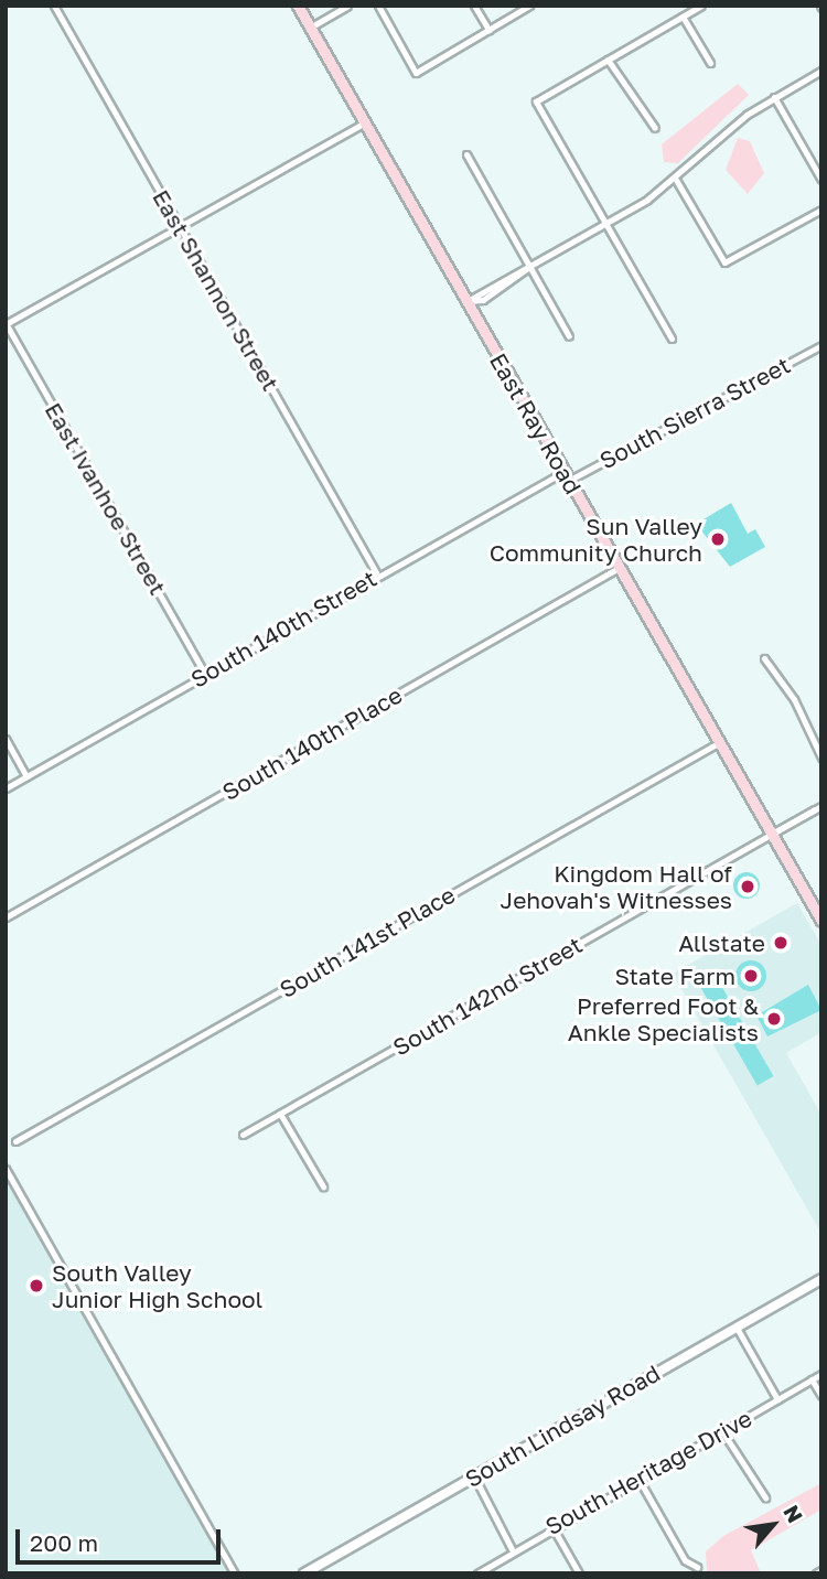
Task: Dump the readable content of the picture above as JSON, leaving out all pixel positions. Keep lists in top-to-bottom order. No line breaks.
{"streets":{"main road":["East Ray Road","South Lindsay Road"],"street":["East Shannon Street","South Sierra Street","East Ivanhoe Street","South 140th Street","South 140th Place","South 141st Place","South 142nd Street","South Heritage Drive"]},"crossings":[["East Shannon Street","South 140th Street"],["South Sierra Street","East Ray Road"],["South Sierra Street","South 140th Street"],["East Ray Road","South 140th Street"],["East Ray Road","South 140th Place"],["East Ray Road","South 141st Place"],["East Ray Road","South 142nd Street"],["East Ivanhoe Street","South 140th Street"]],"places":["Sun Valley Community Church","Kingdom Hall of Jehovah's Witnesses","Allstate","State Farm","Preferred Foot & Ankle Specialists","South Valley Junior High School"],"scale_bar":"200 m","north":"top right"}
